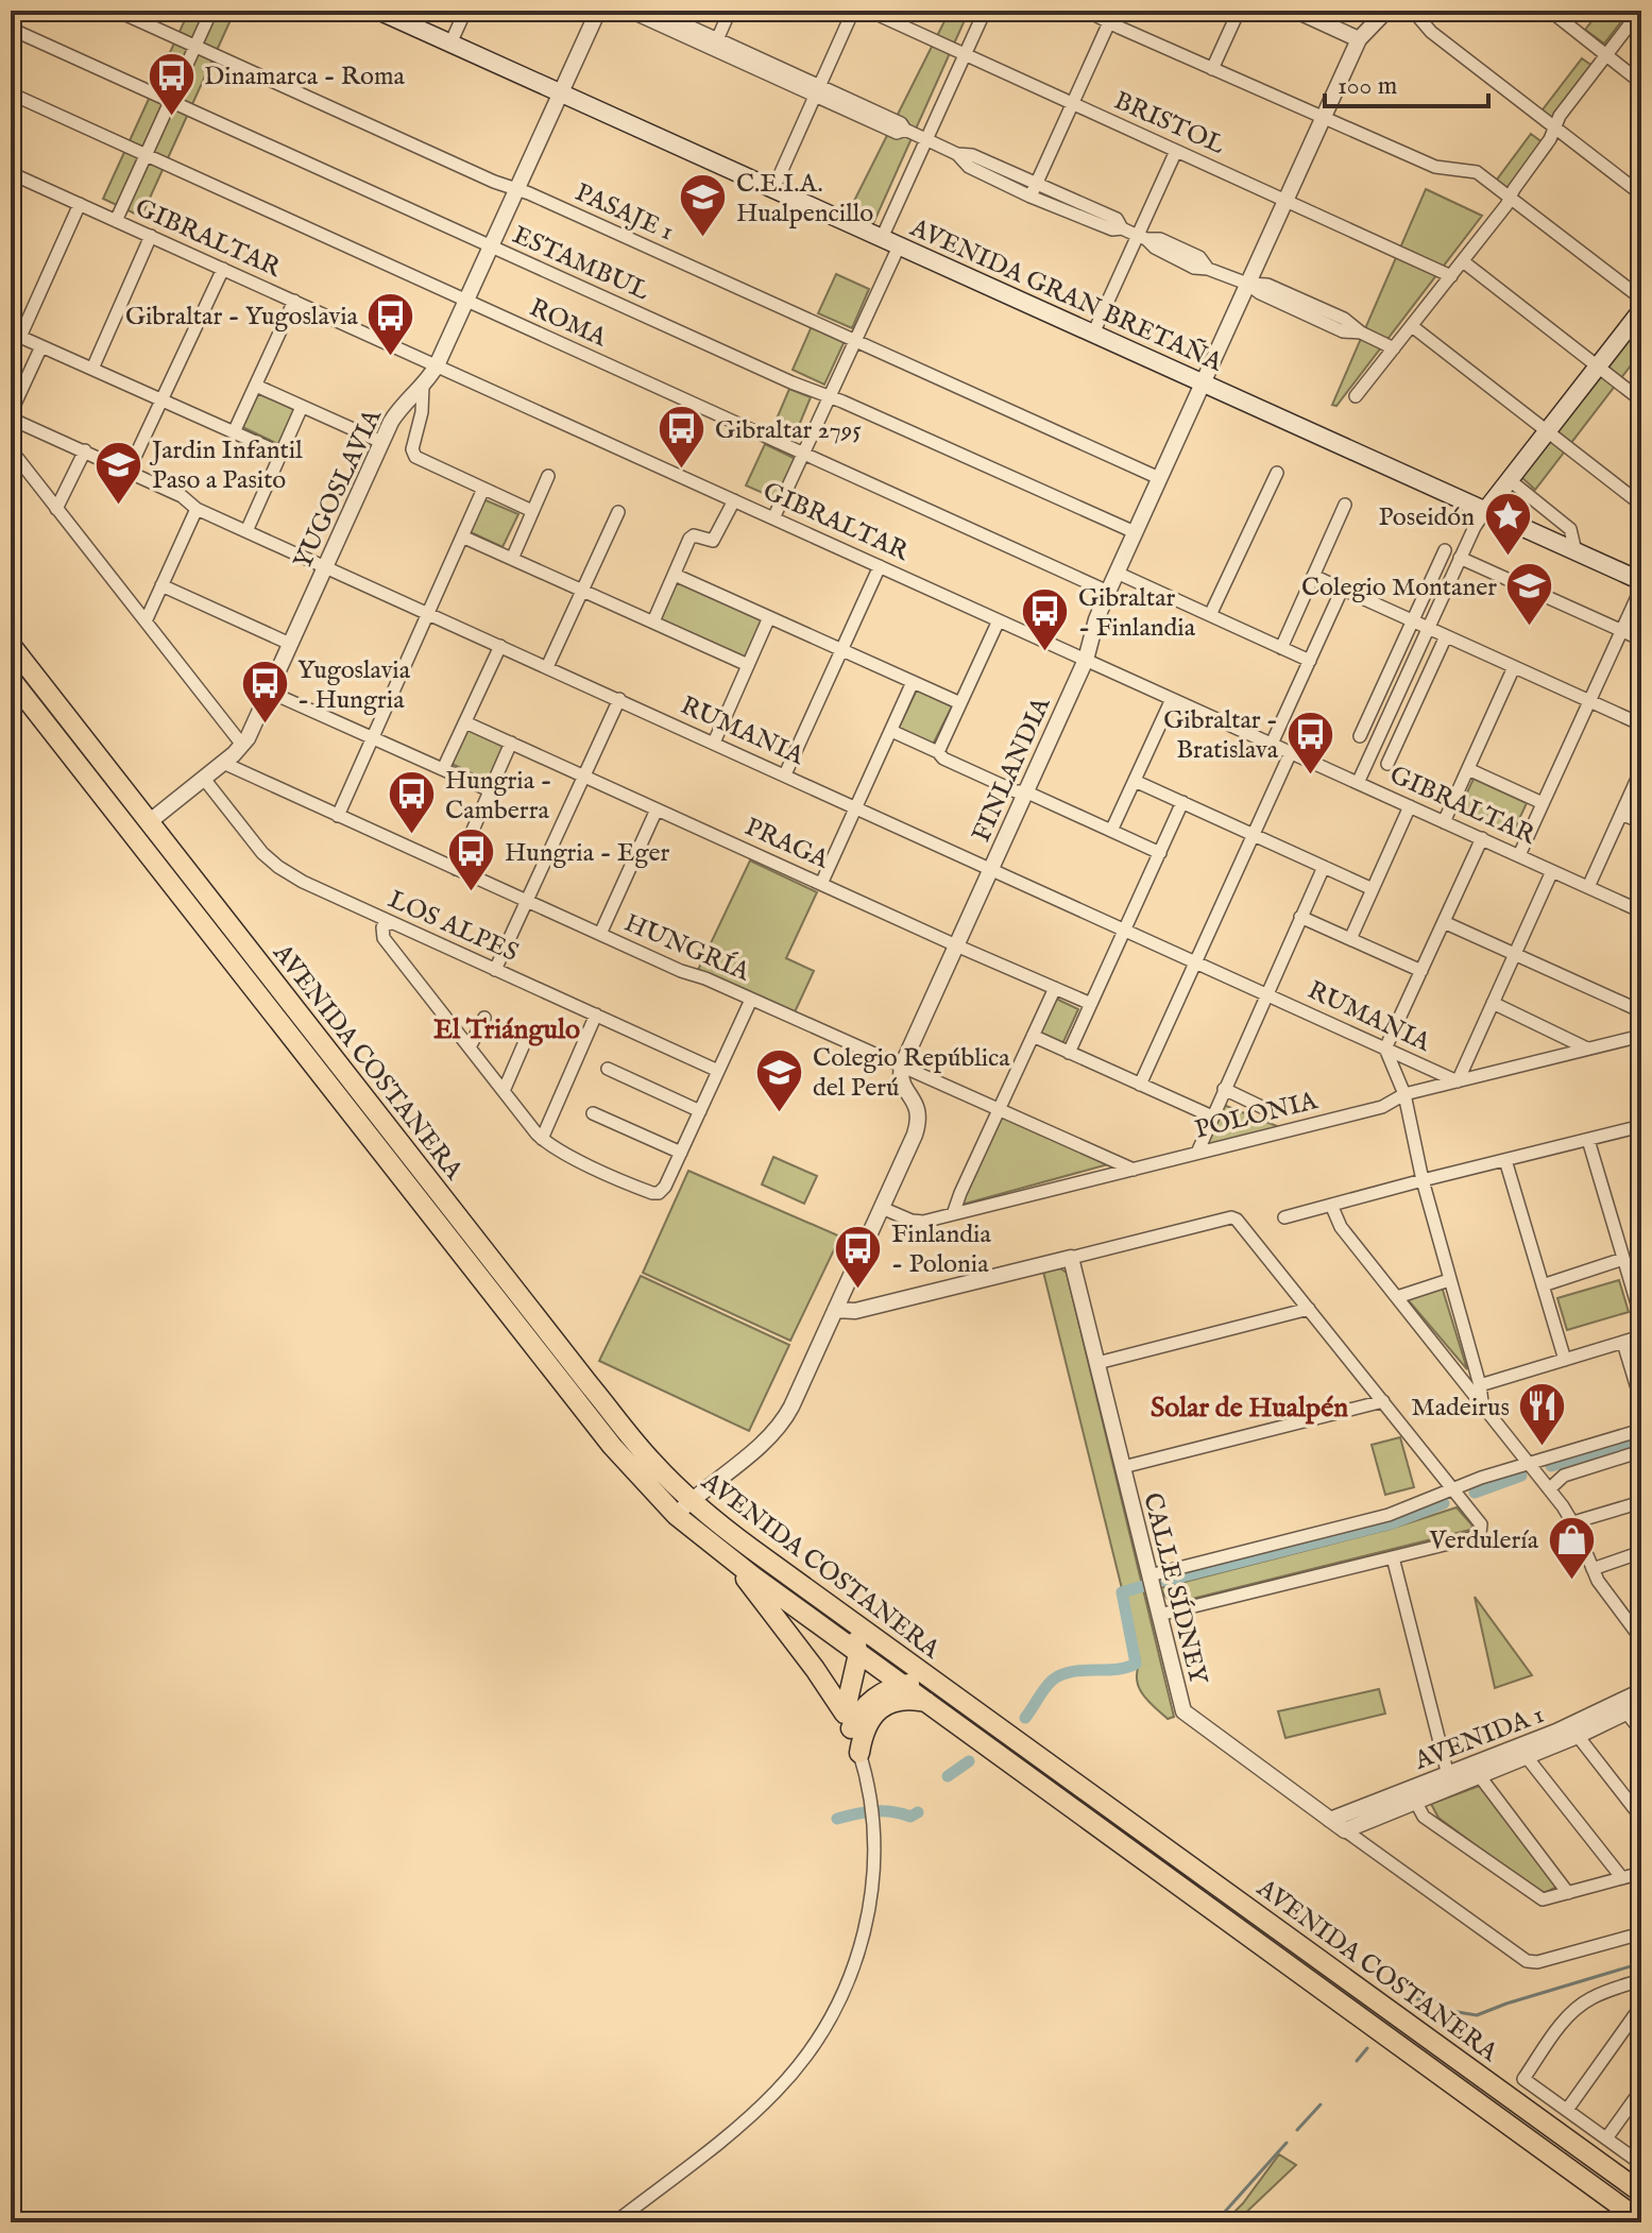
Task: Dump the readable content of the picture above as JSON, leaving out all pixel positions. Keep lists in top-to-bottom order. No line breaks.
{"streets":{"main road":["AVENIDA GRAN BRETAÑA","AVENIDA COSTANERA"],"street":["BRISTOL","PASAJE 1","GIBRALTAR","ESTAMBUL","ROMA","YUGOSLAVIA","RUMANIA","FINLANDIA","PRAGA","LOS ALPES","HUNGRÍA","POLONIA","CALLE SÍDNEY","AVENIDA 1"]},"crossings":[["BRISTOL","FINLANDIA"],["PASAJE 1","YUGOSLAVIA"],["PASAJE 1","FINLANDIA"],["GIBRALTAR","YUGOSLAVIA"],["GIBRALTAR","FINLANDIA"],["ESTAMBUL","YUGOSLAVIA"],["ESTAMBUL","FINLANDIA"],["AVENIDA GRAN BRETAÑA","YUGOSLAVIA"],["AVENIDA GRAN BRETAÑA","FINLANDIA"],["ROMA","YUGOSLAVIA"],["ROMA","FINLANDIA"],["YUGOSLAVIA","RUMANIA"],["YUGOSLAVIA","LOS ALPES"],["YUGOSLAVIA","HUNGRÍA"],["YUGOSLAVIA","AVENIDA COSTANERA"],["RUMANIA","FINLANDIA"],["RUMANIA","POLONIA"],["FINLANDIA","PRAGA"],["FINLANDIA","HUNGRÍA"],["HUNGRÍA","POLONIA"],["CALLE SÍDNEY","AVENIDA 1"]],"districts":["El Triángulo","Solar de Hualpén"],"places":{"bus stop":["Dinamarca - Roma","Gibraltar - Yugoslavia","Gibraltar 2795","Gibraltar - Finlandia","Yugoslavia - Hungria","Gibraltar - Bratislava","Hungria - Camberra","Hungria - Eger","Finlandia - Polonia"],"school or university":["C.E.I.A. Hualpencillo","Jardin Infantil Paso a Pasito","Colegio Montaner","Colegio República del Perú"],"place":["Poseidón"],"restaurant":["Madeirus"],"shop":["Verdulería"]},"scale_bar":"100 m"}
